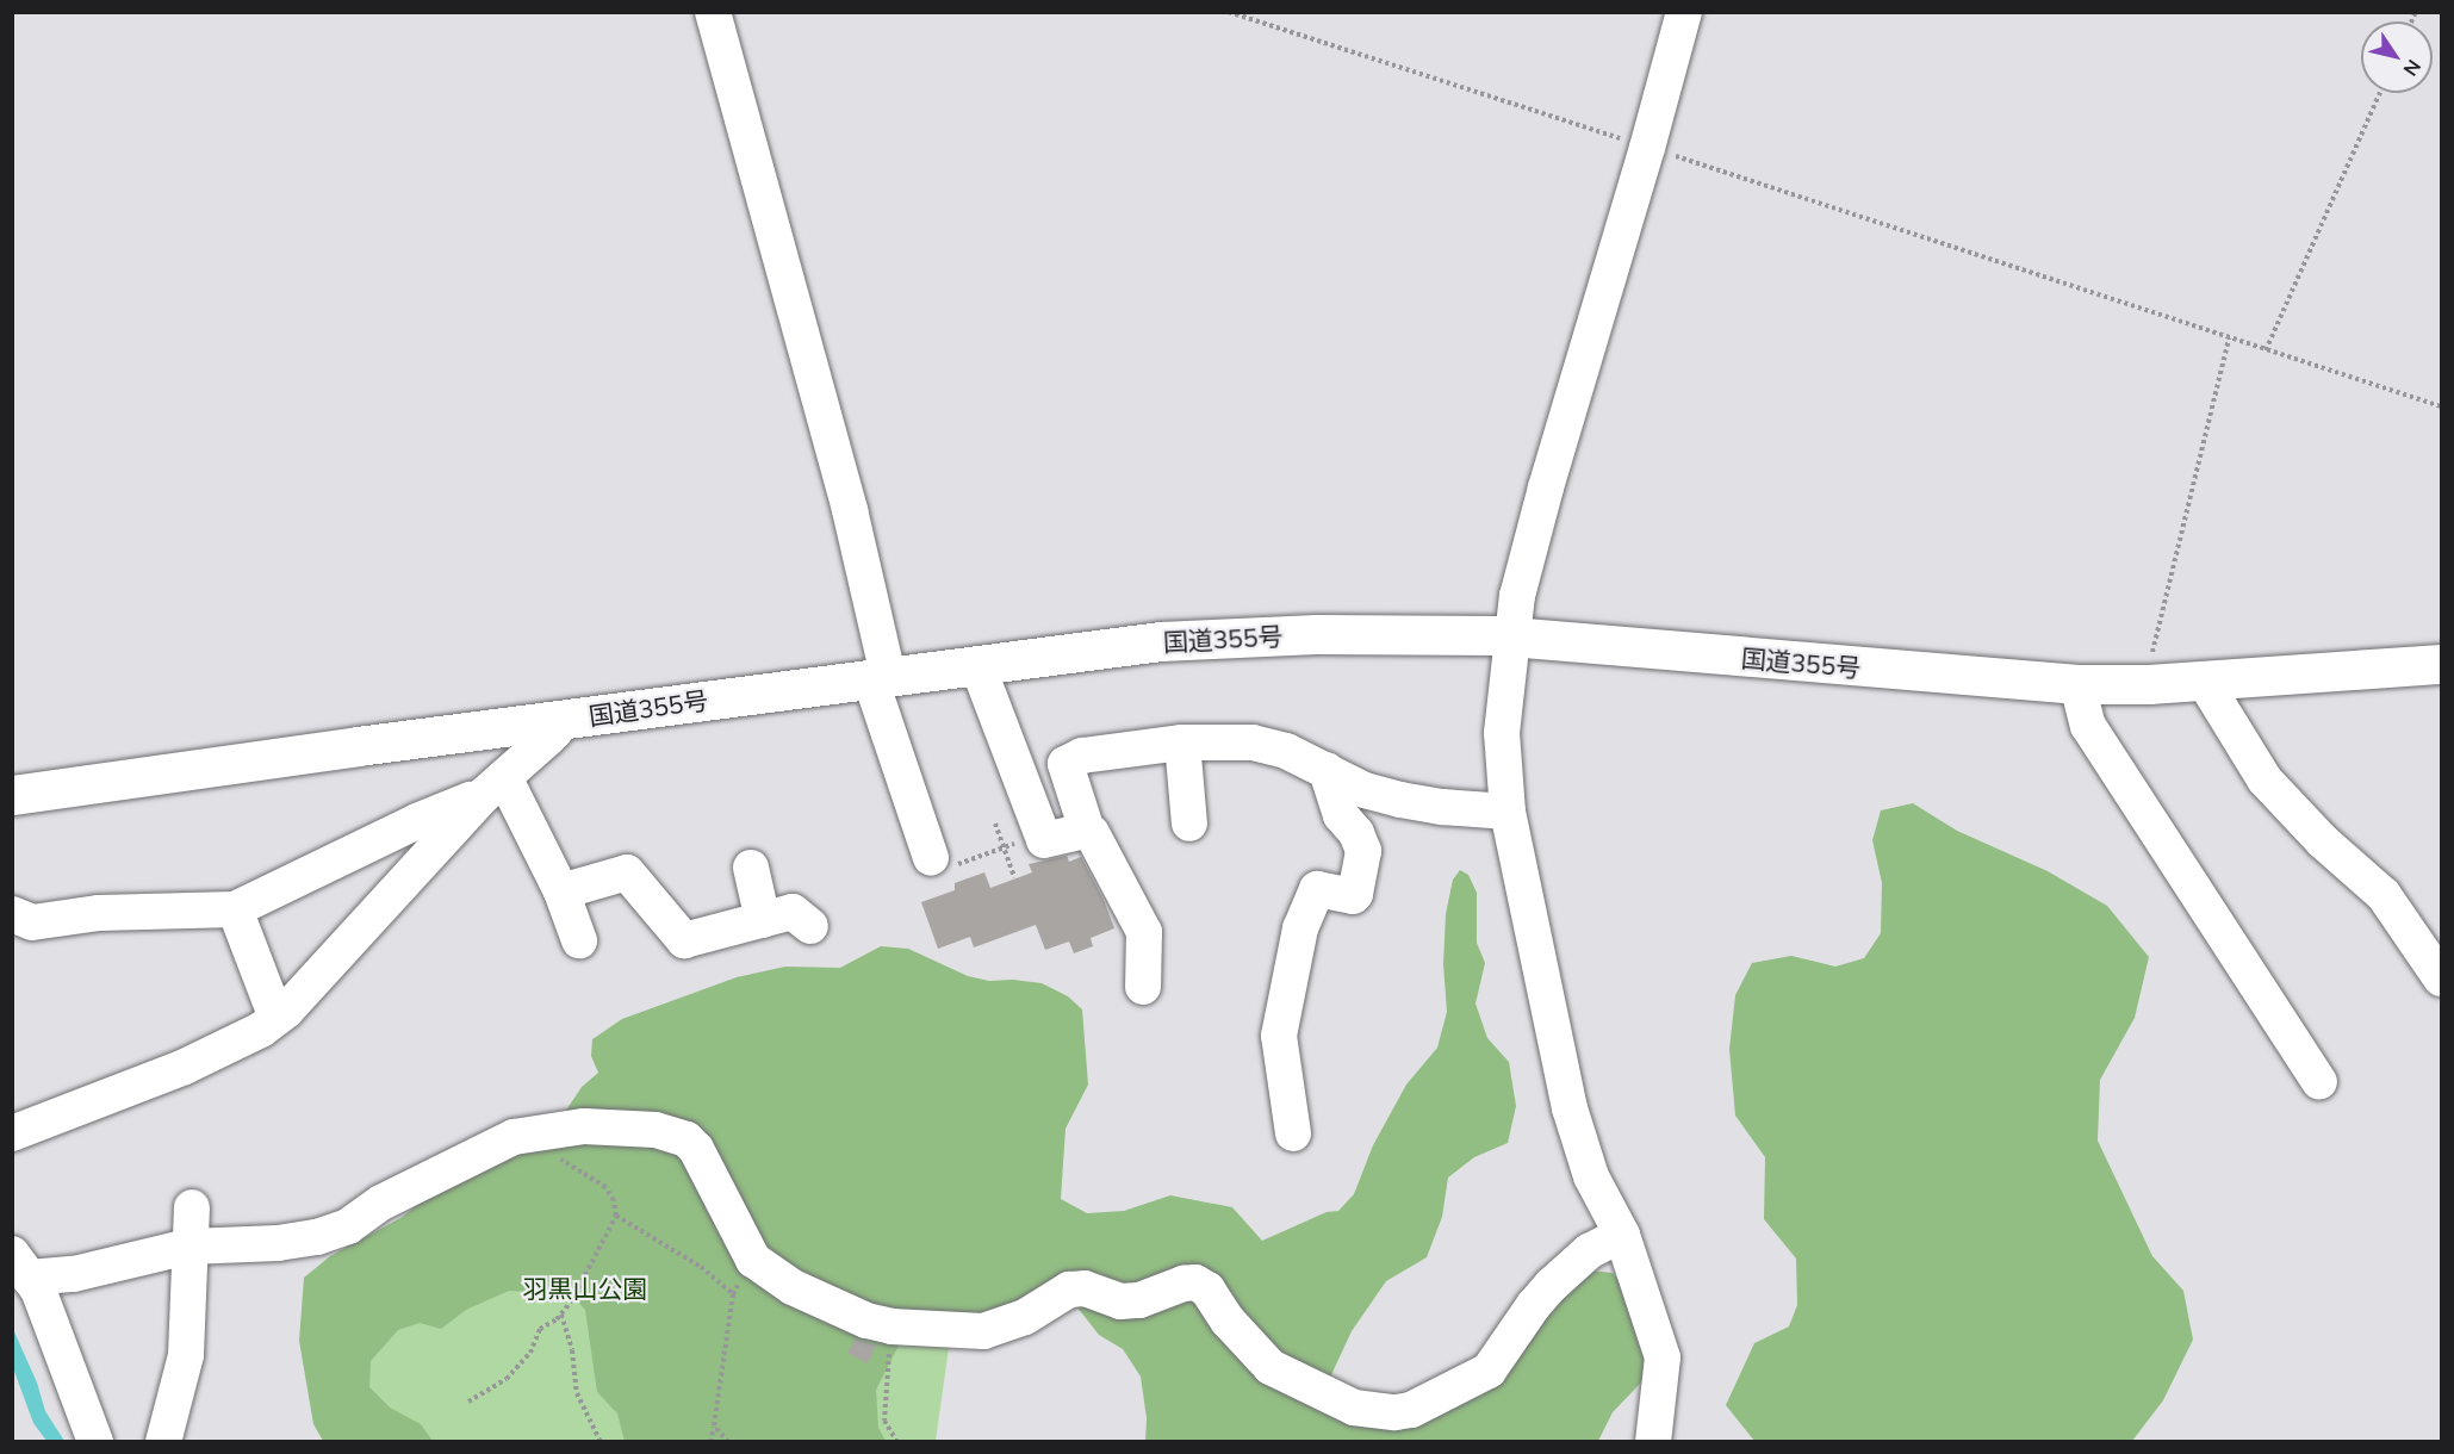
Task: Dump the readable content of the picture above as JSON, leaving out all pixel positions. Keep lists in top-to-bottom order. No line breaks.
{"streets":{"highway":["国道355号"]},"parks":["羽黒山公園"],"north":"bottom right"}
